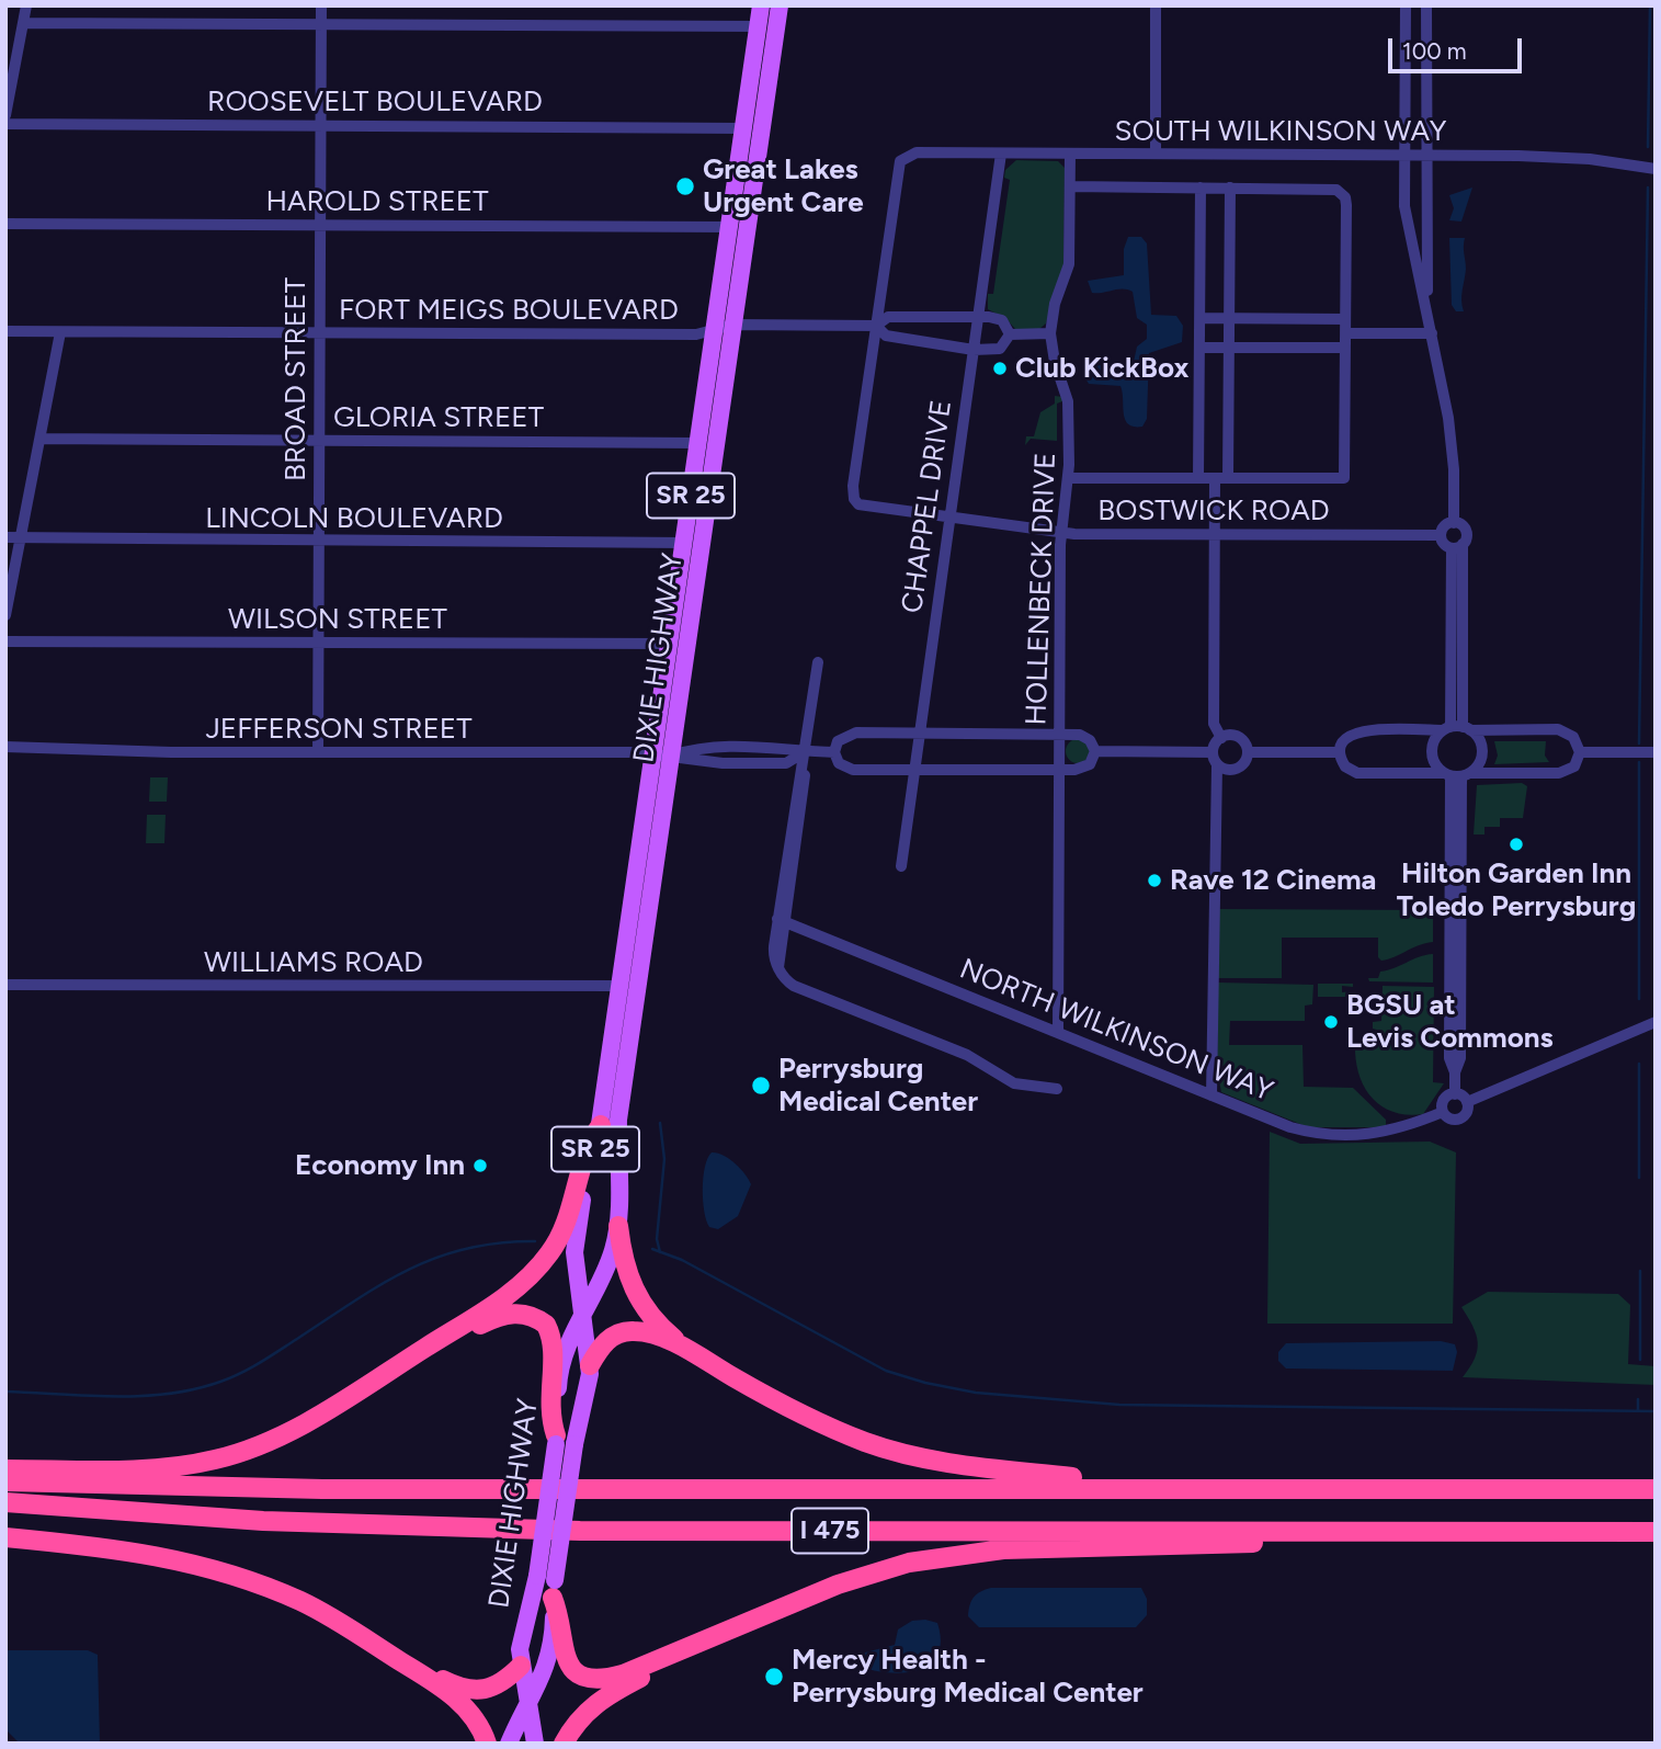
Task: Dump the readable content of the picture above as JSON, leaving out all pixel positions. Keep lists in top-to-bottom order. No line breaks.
{"streets":{"highway":["I 475"],"main road":["SR 25","DIXIE HIGHWAY"],"street":["ROOSEVELT BOULEVARD","SOUTH WILKINSON WAY","HAROLD STREET","FORT MEIGS BOULEVARD","BROAD STREET","GLORIA STREET","CHAPPEL DRIVE","BOSTWICK ROAD","LINCOLN BOULEVARD","HOLLENBECK DRIVE","WILSON STREET","JEFFERSON STREET","WILLIAMS ROAD","NORTH WILKINSON WAY"]},"crossings":[["ROOSEVELT BOULEVARD","BROAD STREET"],["ROOSEVELT BOULEVARD","DIXIE HIGHWAY"],["SOUTH WILKINSON WAY","FORT MEIGS BOULEVARD"],["SOUTH WILKINSON WAY","CHAPPEL DRIVE"],["SOUTH WILKINSON WAY","BOSTWICK ROAD"],["SOUTH WILKINSON WAY","HOLLENBECK DRIVE"],["HAROLD STREET","BROAD STREET"],["HAROLD STREET","DIXIE HIGHWAY"],["FORT MEIGS BOULEVARD","BROAD STREET"],["FORT MEIGS BOULEVARD","BOSTWICK ROAD"],["FORT MEIGS BOULEVARD","DIXIE HIGHWAY"],["BROAD STREET","GLORIA STREET"],["BROAD STREET","LINCOLN BOULEVARD"],["BROAD STREET","WILSON STREET"],["BROAD STREET","JEFFERSON STREET"],["GLORIA STREET","DIXIE HIGHWAY"],["CHAPPEL DRIVE","BOSTWICK ROAD"],["BOSTWICK ROAD","HOLLENBECK DRIVE"],["LINCOLN BOULEVARD","DIXIE HIGHWAY"],["HOLLENBECK DRIVE","NORTH WILKINSON WAY"],["WILSON STREET","DIXIE HIGHWAY"],["DIXIE HIGHWAY","JEFFERSON STREET"],["DIXIE HIGHWAY","WILLIAMS ROAD"]],"places":["Great Lakes Urgent Care","Club KickBox","Hilton Garden Inn Toledo Perrysburg","Rave 12 Cinema","BGSU at Levis Commons","Perrysburg Medical Center","Economy Inn","Mercy Health - Perrysburg Medical Center"],"scale_bar":"100 m"}
